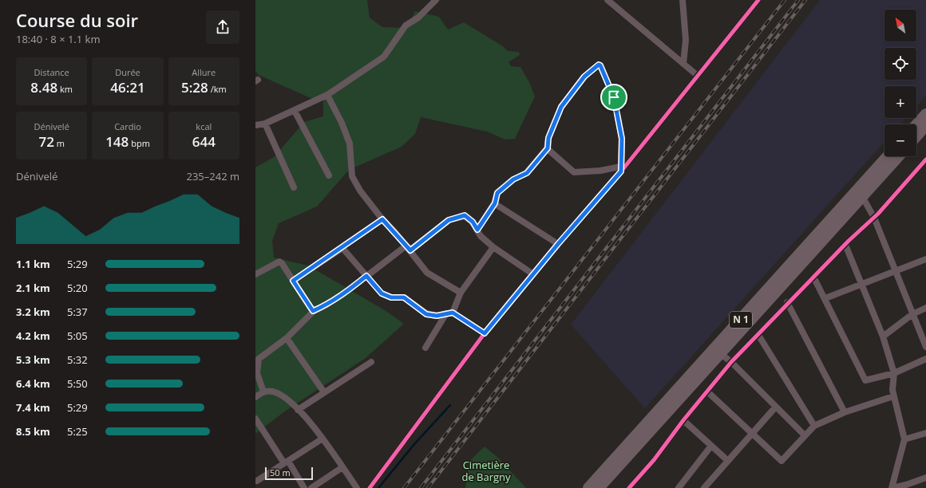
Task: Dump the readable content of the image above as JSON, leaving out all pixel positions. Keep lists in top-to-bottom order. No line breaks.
{"streets":{"highway":["N 1"]},"parks":["Cimetière de Bargny"],"scale_bar":"50 m","north":"top left","page":{"heading":["Course du soir","18:40 · 8 × 1.1 km"],"map_buttons":["+","−"],"stats":[["Distance","8.48 km"],["Durée","46:21"],["Allure","5:28 /km"],["Dénivelé","72 m"],["Cardio","148 bpm"],["kcal","644"]],"chart":["Dénivelé","235–242 m"],"list":[{"name":"1.1 km","note":"5:29"},{"name":"2.1 km","note":"5:20"},{"name":"3.2 km","note":"5:37"},{"name":"4.2 km","note":"5:05"},{"name":"5.3 km","note":"5:32"},{"name":"6.4 km","note":"5:50"},{"name":"7.4 km","note":"5:29"},{"name":"8.5 km","note":"5:25"}],"scale":"50 m"}}
